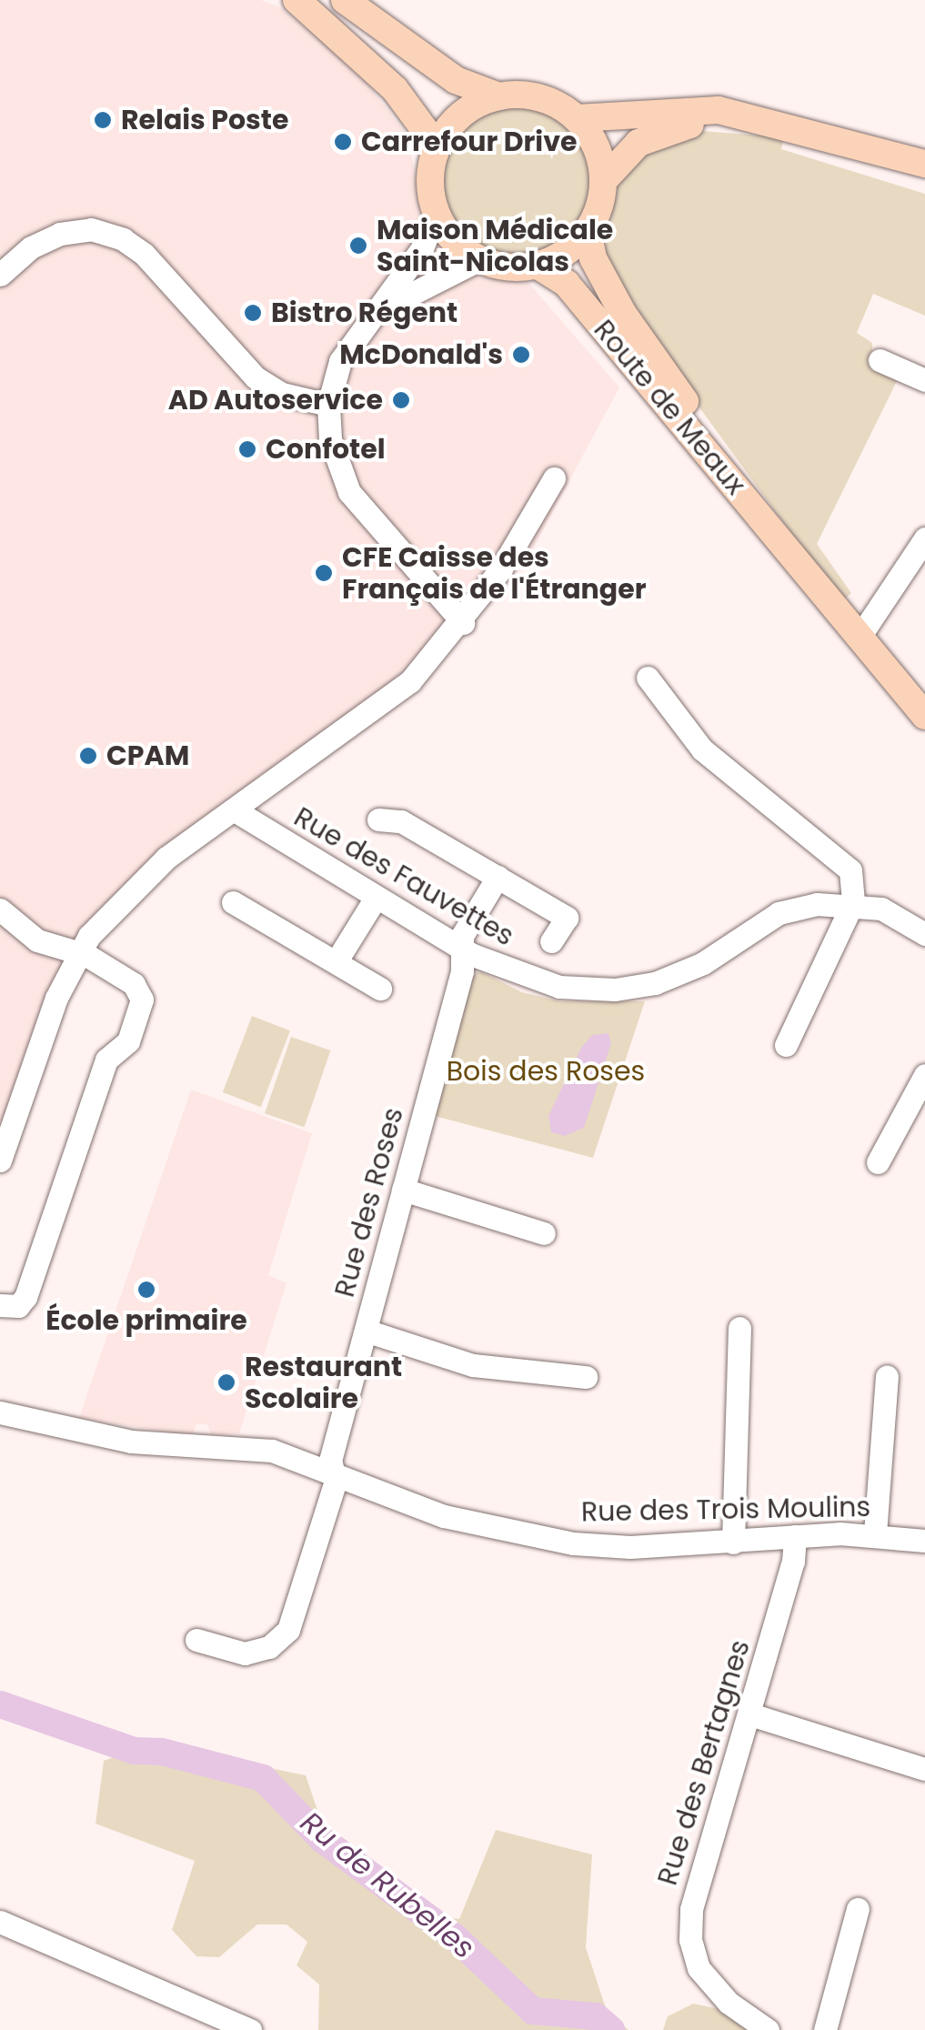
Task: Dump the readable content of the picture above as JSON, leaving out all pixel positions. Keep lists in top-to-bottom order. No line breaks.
{"streets":{"main road":["Route de Meaux"],"street":["Rue des Fauvettes","Rue des Roses","Rue des Trois Moulins","Rue des Bertagnes"]},"crossings":[["Rue des Fauvettes","Rue des Roses"],["Rue des Roses","Rue des Trois Moulins"],["Rue des Trois Moulins","Rue des Bertagnes"]],"water":["Ru de Rubelles"],"parks":["Bois des Roses"],"places":["Relais Poste","Carrefour Drive","Maison Médicale Saint-Nicolas","Bistro Régent","McDonald's","AD Autoservice","Confotel","CFE Caisse des Français de l'Étranger","CPAM","École primaire","Restaurant Scolaire"]}
